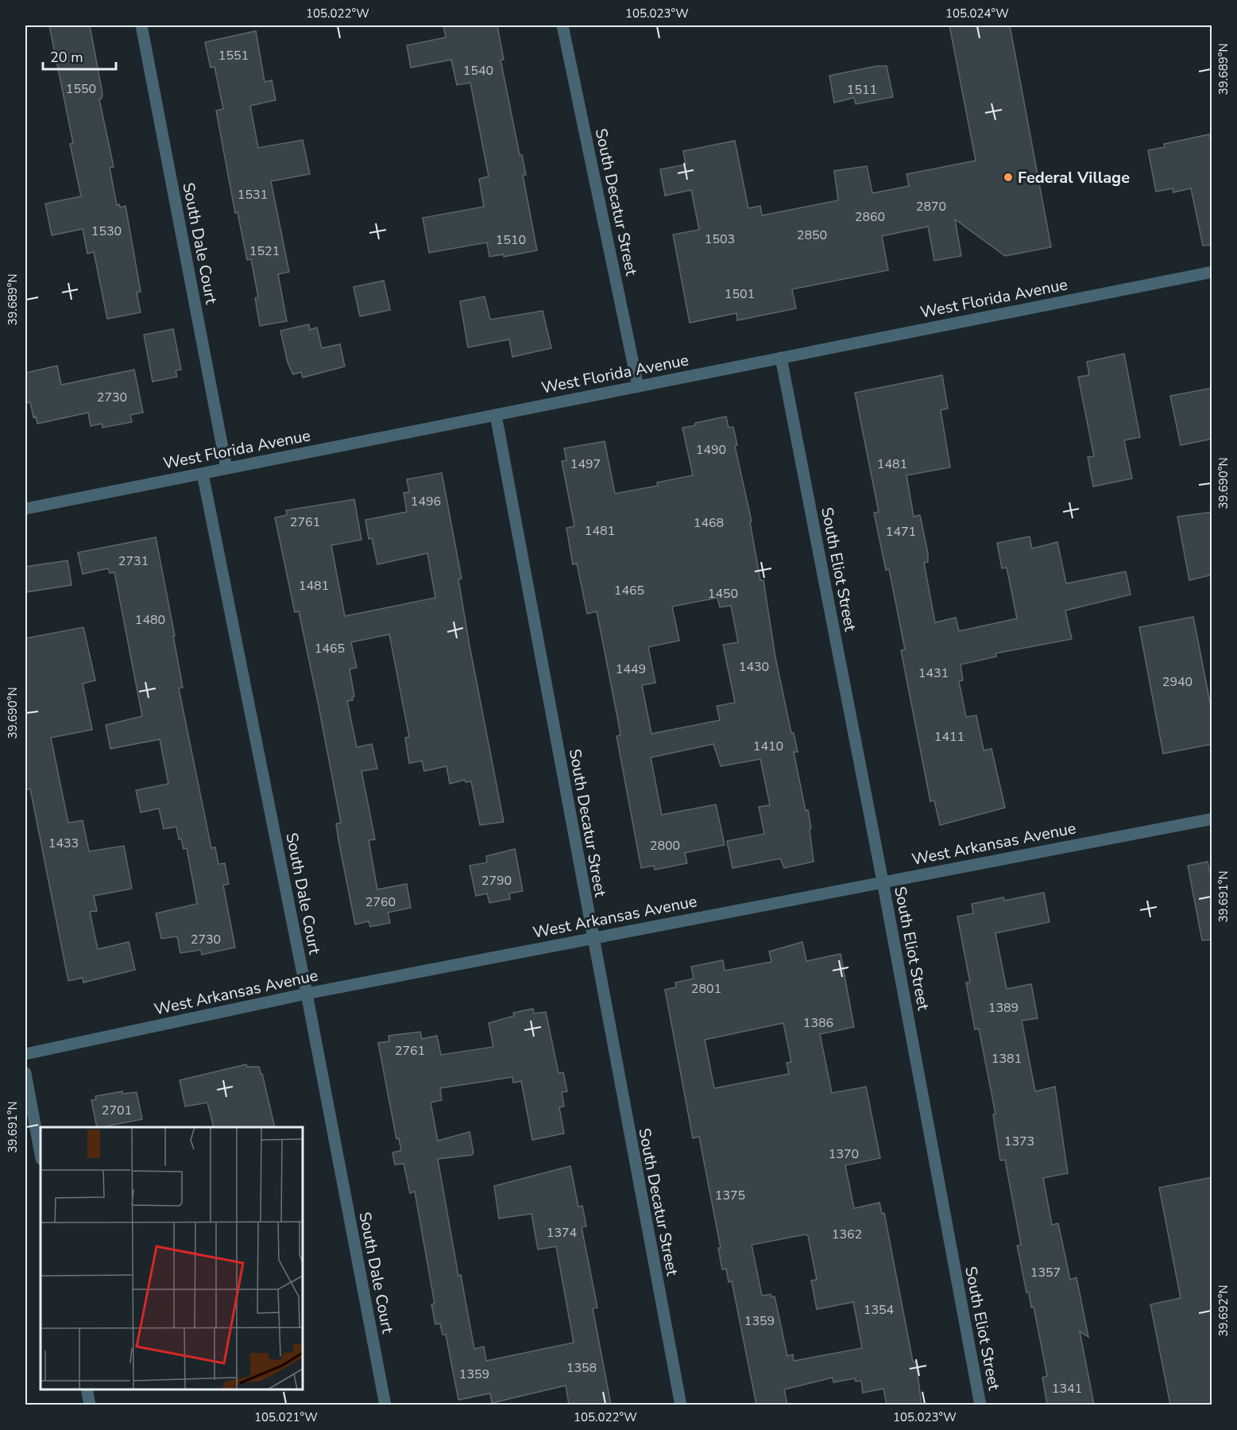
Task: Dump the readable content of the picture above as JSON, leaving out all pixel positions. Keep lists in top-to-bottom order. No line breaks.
{"streets":{"street":["South Decatur Street","South Dale Court","West Florida Avenue","South Eliot Street","West Arkansas Avenue"]},"crossings":[["South Decatur Street","West Florida Avenue"],["South Decatur Street","West Arkansas Avenue"],["South Dale Court","West Florida Avenue"],["South Dale Court","West Arkansas Avenue"],["West Florida Avenue","South Eliot Street"],["South Eliot Street","West Arkansas Avenue"]],"places":["Federal Village"],"house_numbers":["1551","1540","1550","1511","1531","2870","2860","1530","2850","1503","1510","1521","1501","2730","1490","1497","1481","1496","2761","1468","1481","1471","2731","1481","1465","1450","1480","1465","1430","1449","1431","2940","1411","1410","1433","2800","2790","2760","2730","2801","1389","1386","2761","1381","2701","1373","1370","1375","1374","1362","1357","1354","1359","1358","1359","1341"],"scale_bar":"20 m","coordinates":["105.022°W","105.023°W","105.024°W","39.689°N","39.690°N","39.691°N","39.692°N","105.021°W"]}
